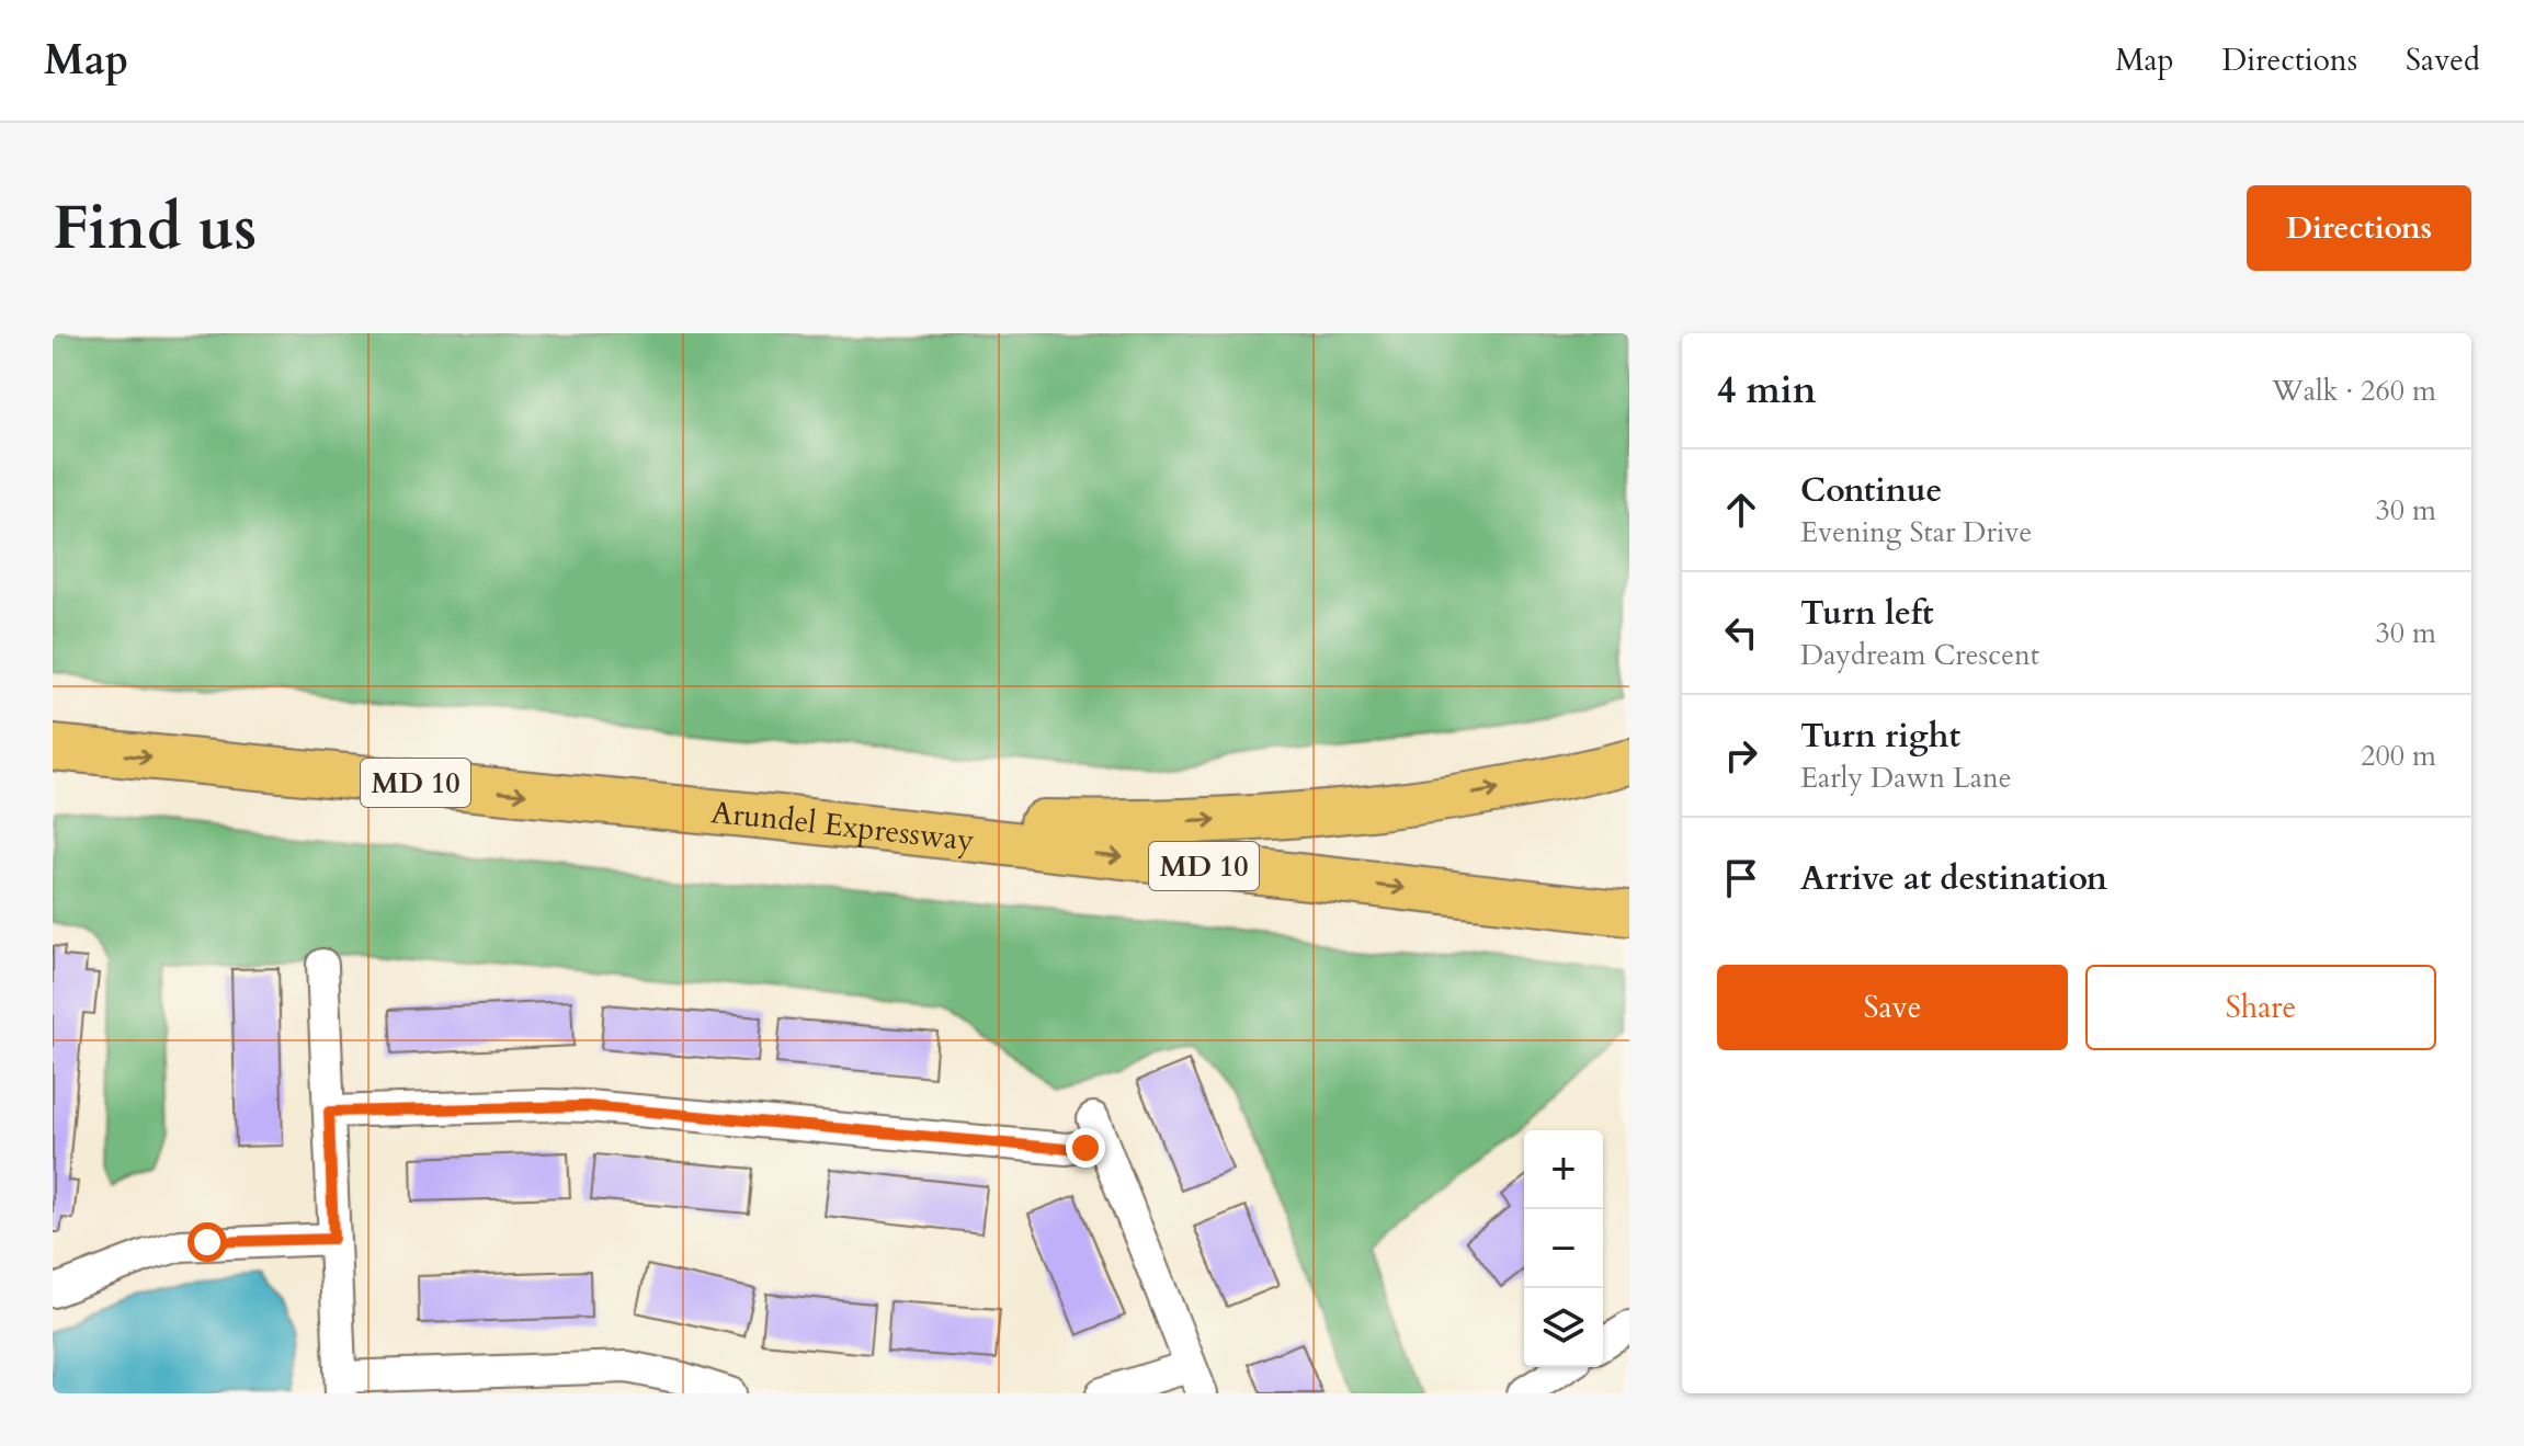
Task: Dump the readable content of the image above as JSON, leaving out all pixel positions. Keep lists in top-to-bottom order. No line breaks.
{"streets":{"highway":["MD 10","Arundel Expressway"]},"page":{"header":"Map","nav":["Map","Directions","Saved"],"buttons":["Directions",["Save","Share"]],"title":"Find us","heading":["4 min","Walk · 260 m"],"list":[["Continue","Evening Star Drive","30 m"],["Turn left","Daydream Crescent","30 m"],["Turn right","Early Dawn Lane","200 m"],"Arrive at destination"],"map_buttons":["+","−"]}}
